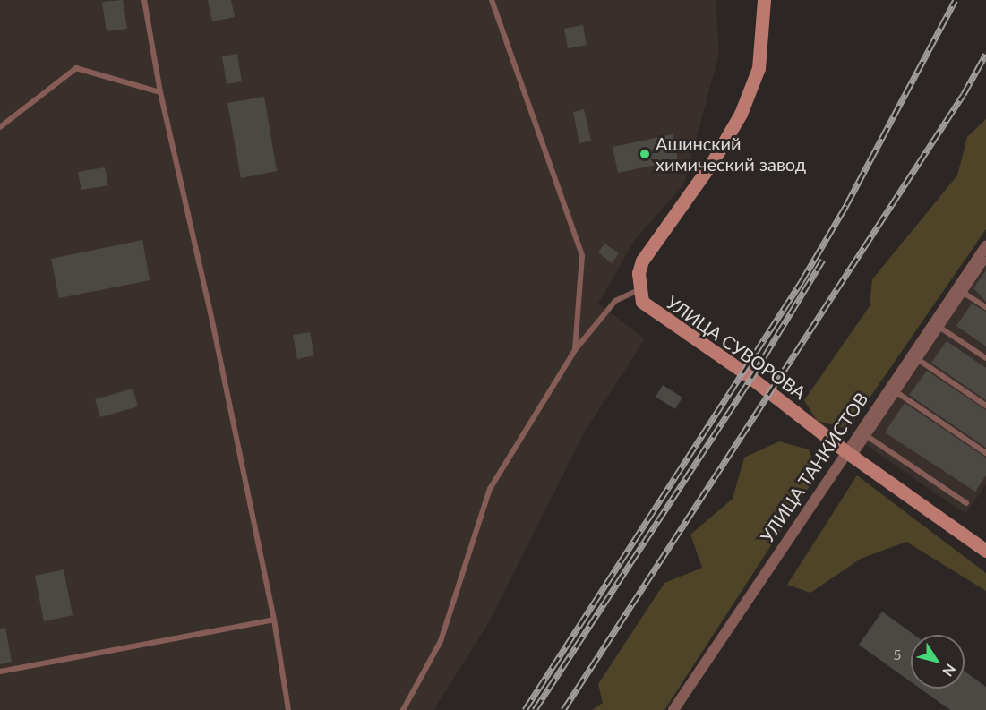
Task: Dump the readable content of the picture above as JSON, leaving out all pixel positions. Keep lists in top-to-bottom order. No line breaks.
{"streets":{"street":["УЛИЦА СУВОРОВА","УЛИЦА ТАНКИСТОВ"]},"crossings":[["УЛИЦА СУВОРОВА","УЛИЦА ТАНКИСТОВ"]],"places":["Ашинский химический завод"],"house_numbers":["5"],"north":"bottom right"}
